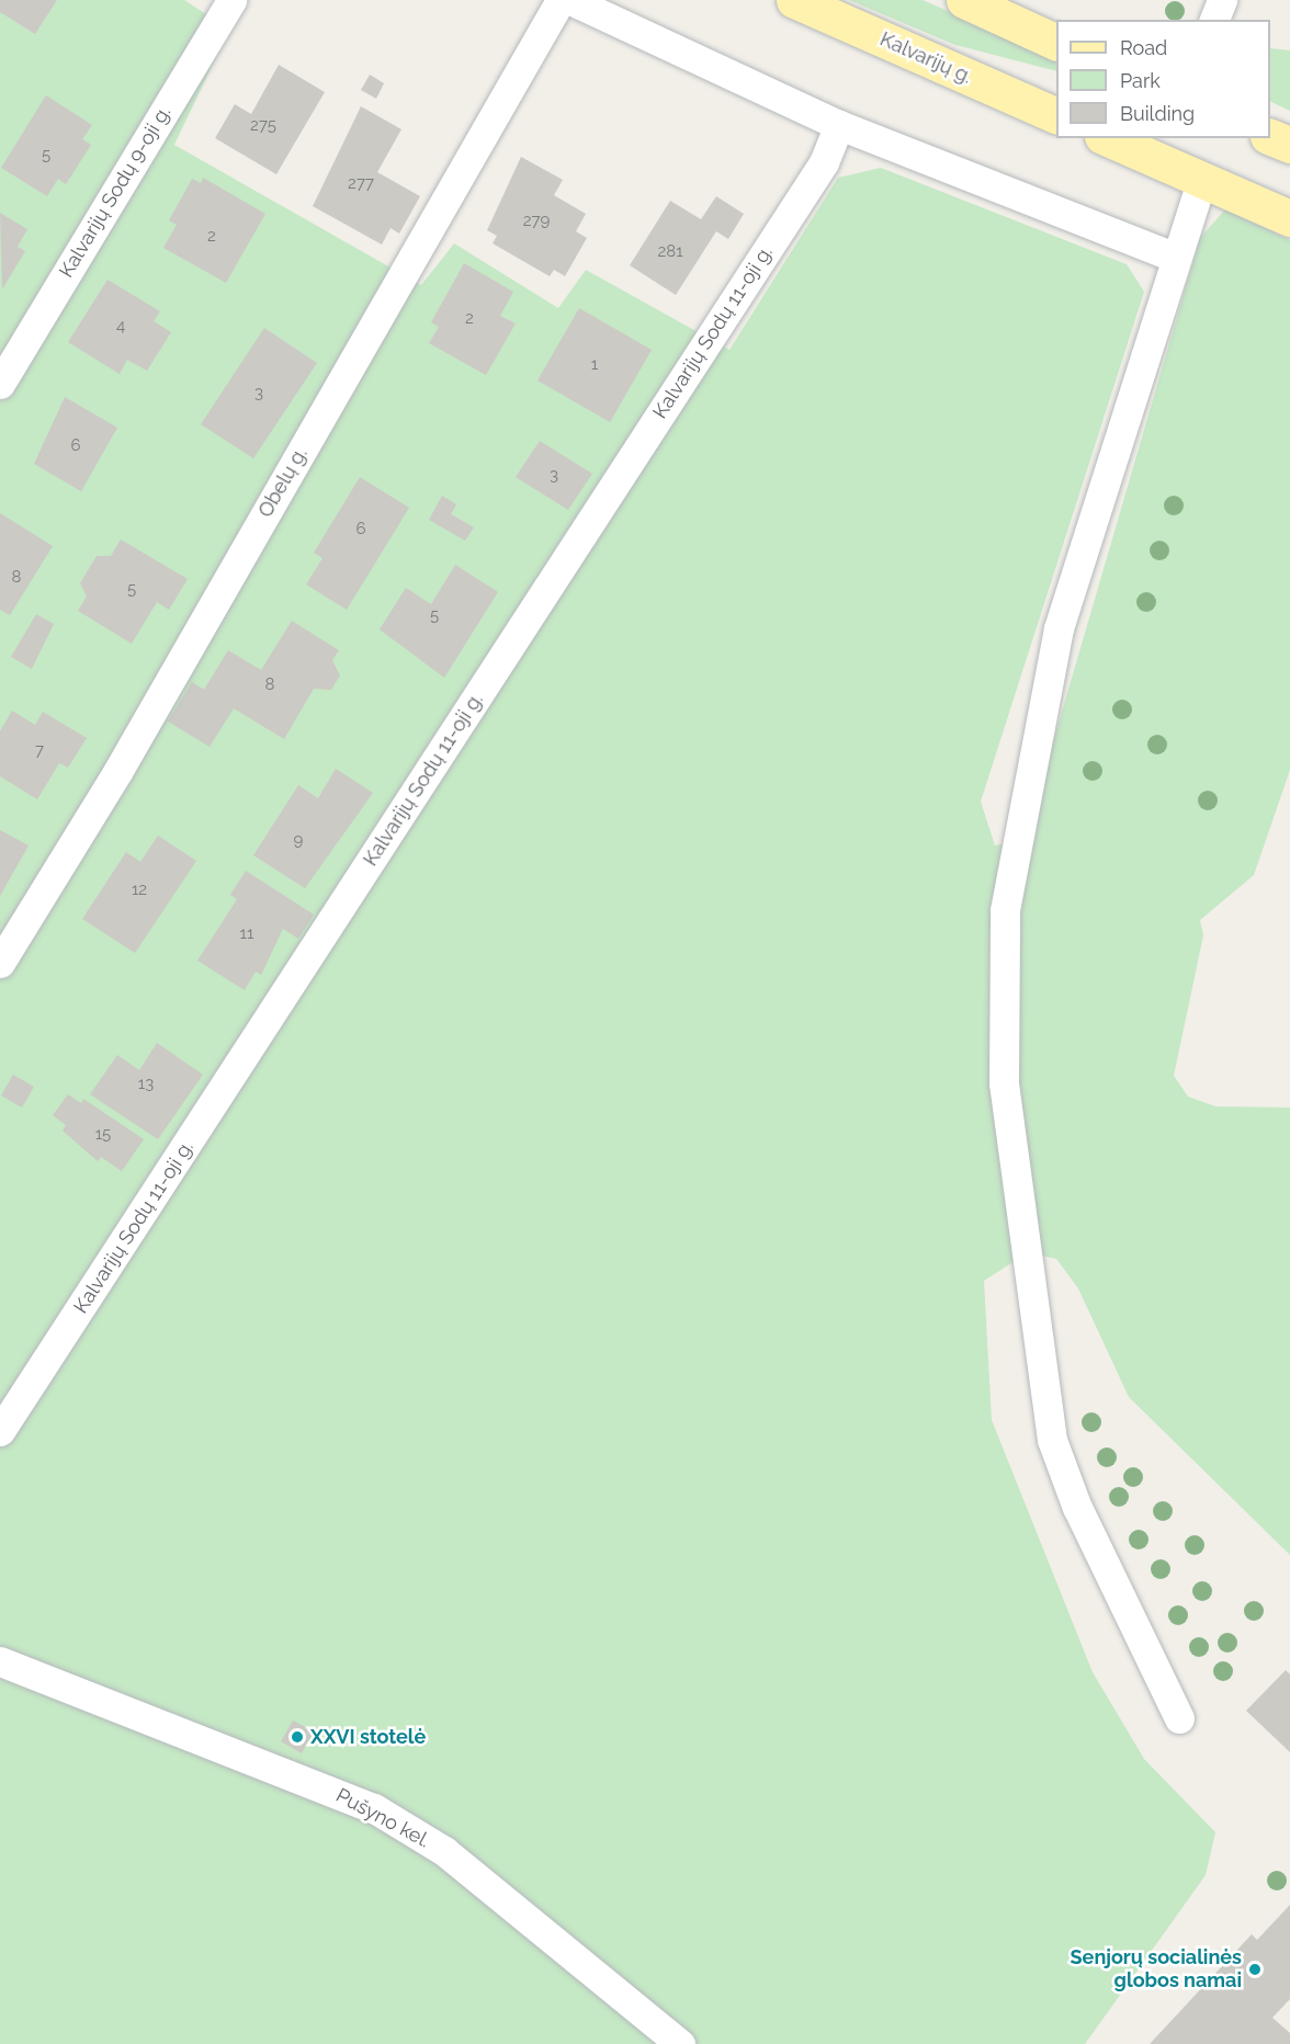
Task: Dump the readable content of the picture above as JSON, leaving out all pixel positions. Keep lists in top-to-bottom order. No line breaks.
{"streets":{"main road":["Kalvarijų g."],"street":["Kalvarijų Sodų 9-oji g.","Kalvarijų Sodų 11-oji g.","Obelų g.","Pušyno kel."]},"places":["XXVI stotelė","Senjorų socialinės globos namai"],"house_numbers":["275","5","277","279","2","281","2","4","1","3","6","3","6","8","5","5","8","7","9","12","11","13","15"],"legend":["Road","Park","Building"]}
